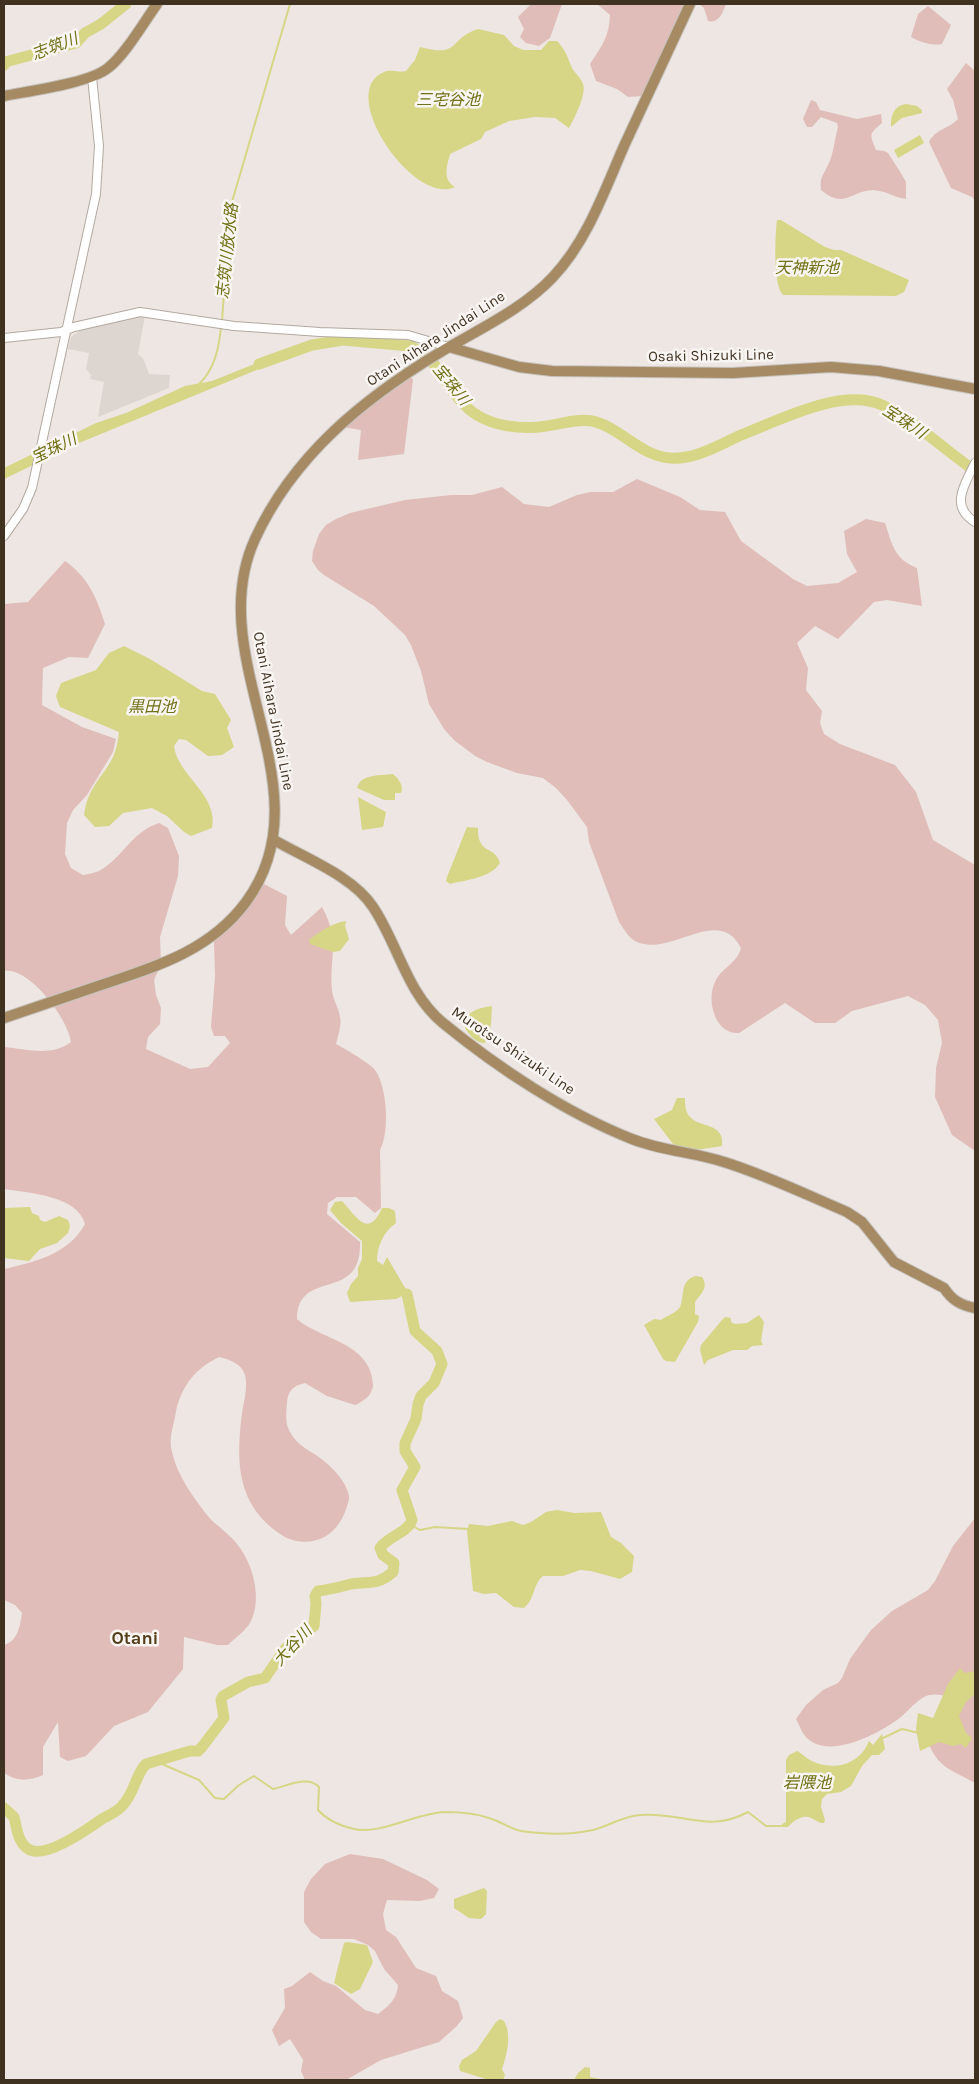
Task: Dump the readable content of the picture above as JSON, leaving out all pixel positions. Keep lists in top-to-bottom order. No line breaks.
{"streets":{"main road":["Otani Aihara Jindai Line","Osaki Shizuki Line","Murotsu Shizuki Line"]},"crossings":[["Otani Aihara Jindai Line","Osaki Shizuki Line"],["Otani Aihara Jindai Line","Murotsu Shizuki Line"]],"districts":["Otani"],"water":["志筑川","三宅谷池","志筑川放水路","天神新池","宝珠川","黒田池","大谷川","岩隈池"]}
